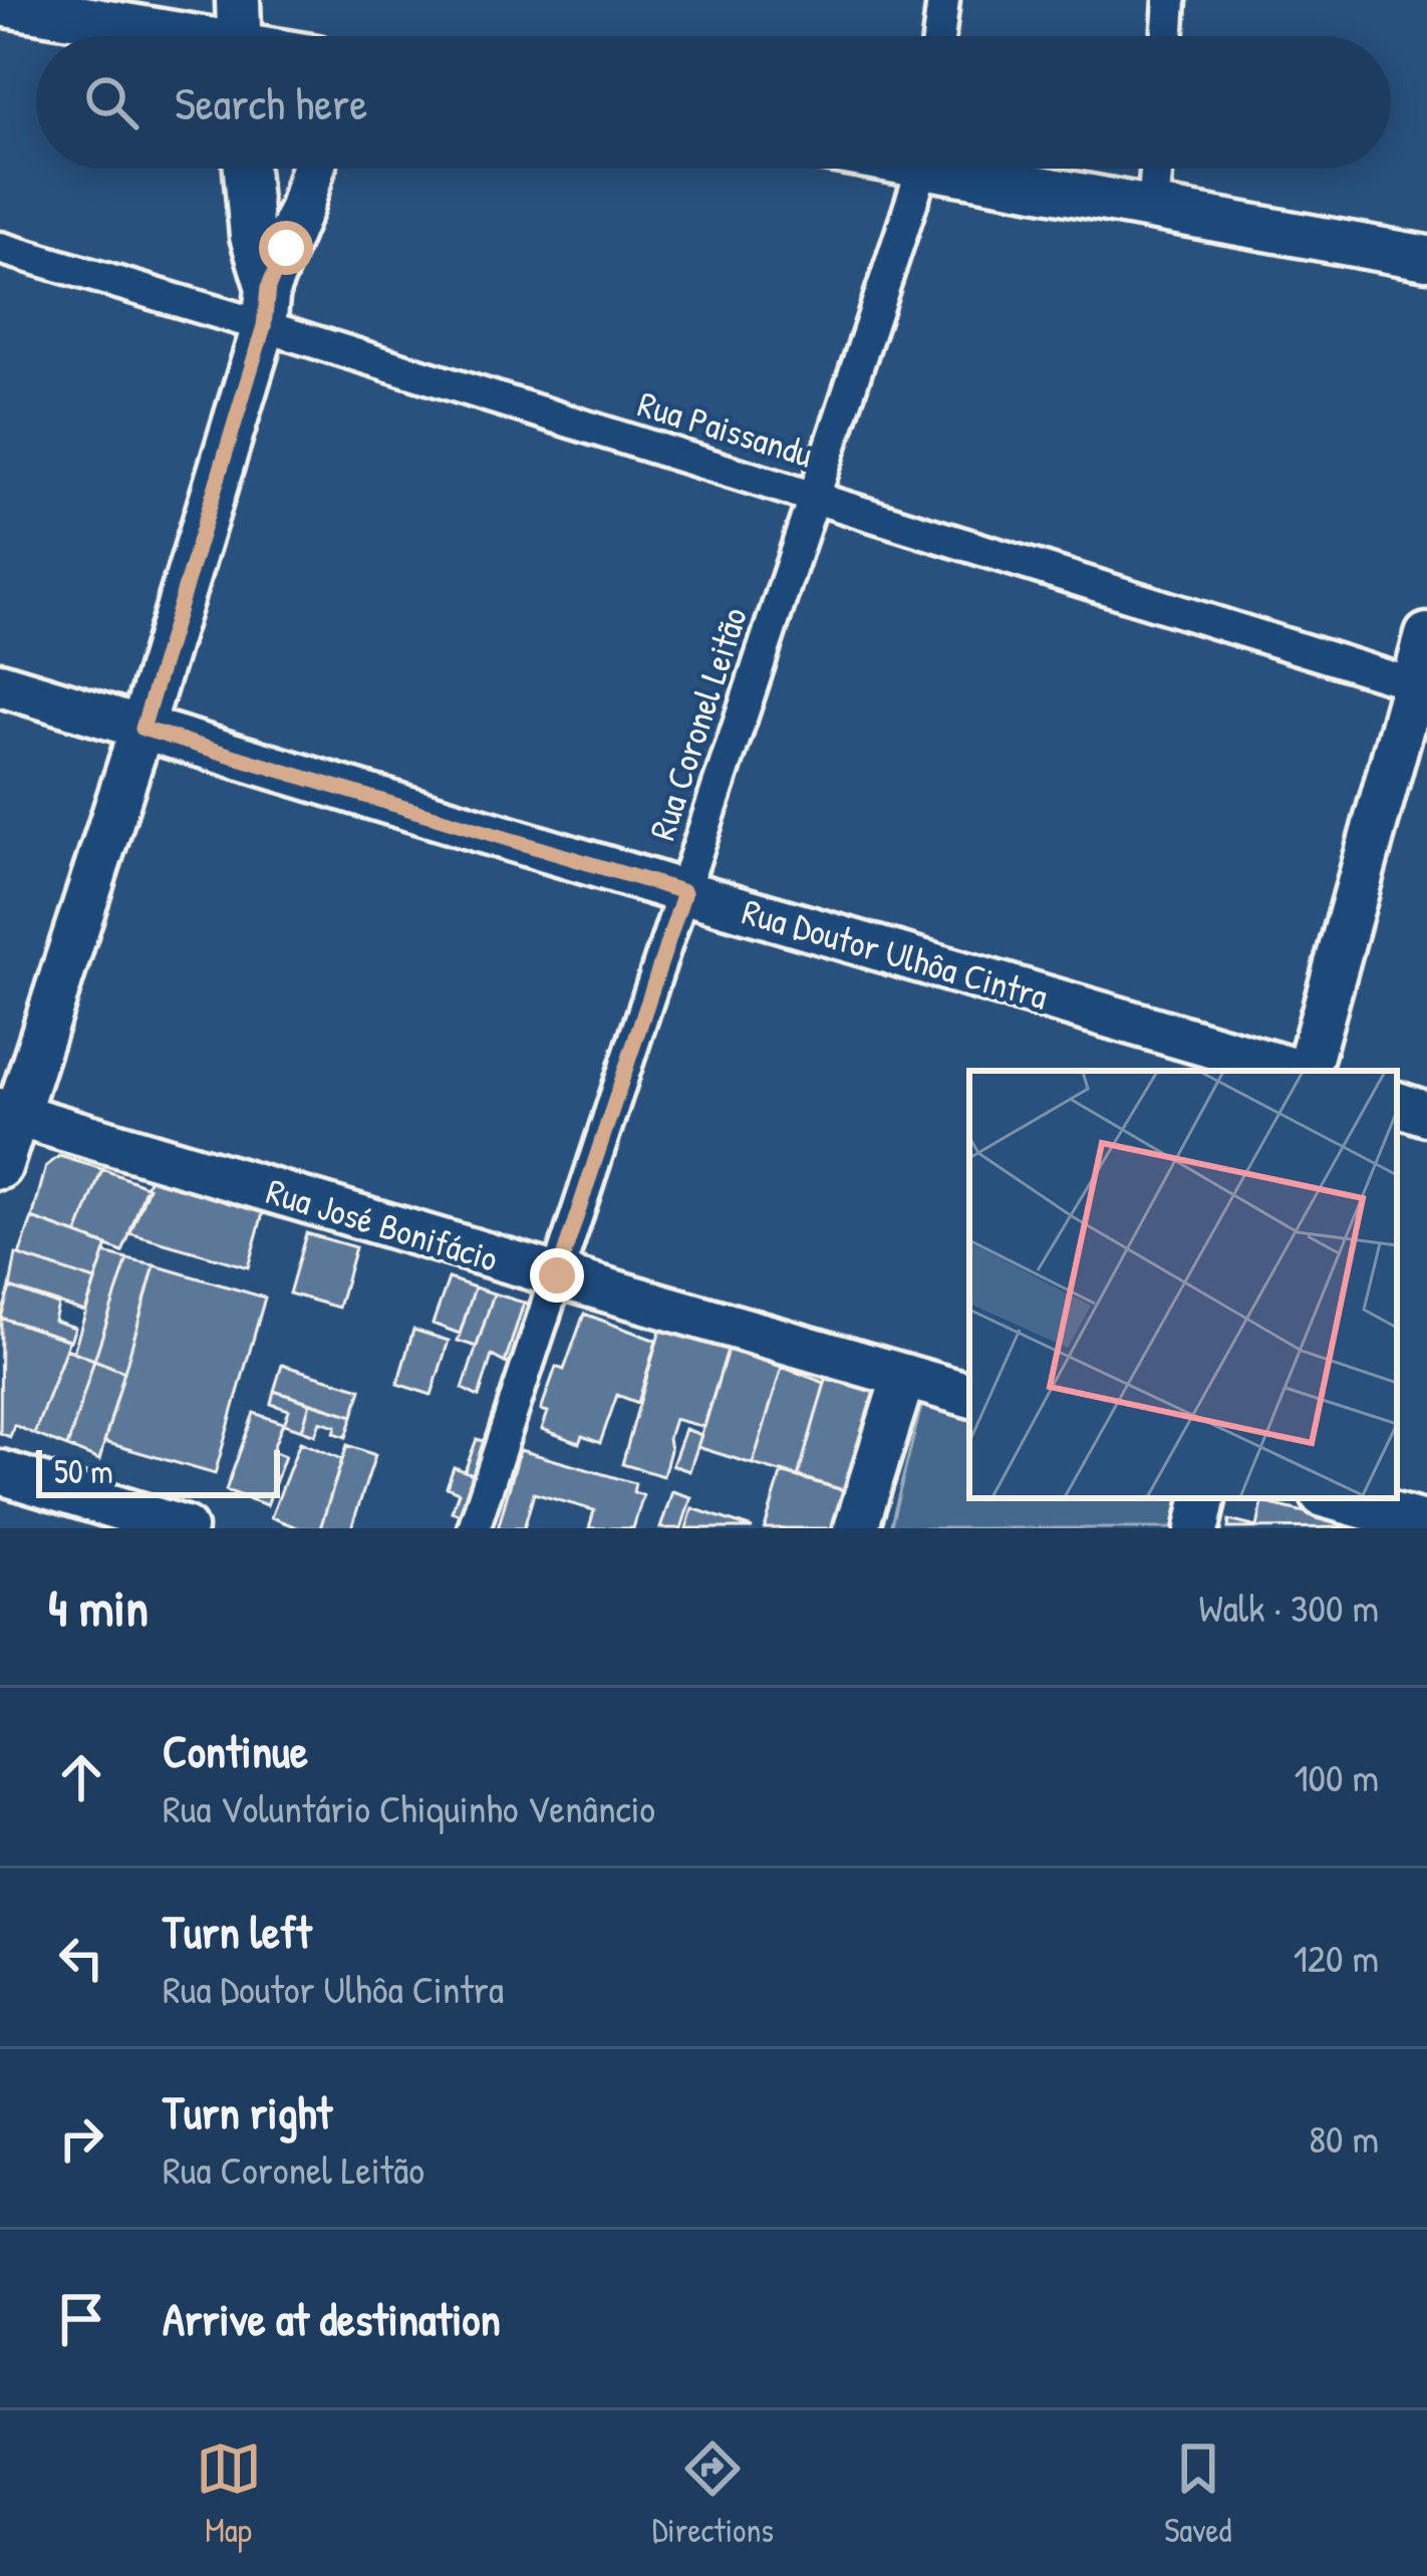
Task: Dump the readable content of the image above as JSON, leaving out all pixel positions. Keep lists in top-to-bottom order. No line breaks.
{"streets":{"street":["Rua Paissandu","Rua Coronel Leitão","Rua Doutor Ulhôa Cintra","Rua José Bonifácio"]},"crossings":[["Rua Paissandu","Rua Coronel Leitão"],["Rua Coronel Leitão","Rua Doutor Ulhôa Cintra"],["Rua Coronel Leitão","Rua José Bonifácio"]],"scale_bar":"50 m","page":{"search":"Search here","scale":"50 m","heading":["4 min","Walk · 300 m"],"list":[["Continue","Rua Voluntário Chiquinho Venâncio","100 m"],["Turn left","Rua Doutor Ulhôa Cintra","120 m"],["Turn right","Rua Coronel Leitão","80 m"],"Arrive at destination"],"nav":["Map","Directions","Saved"]}}
